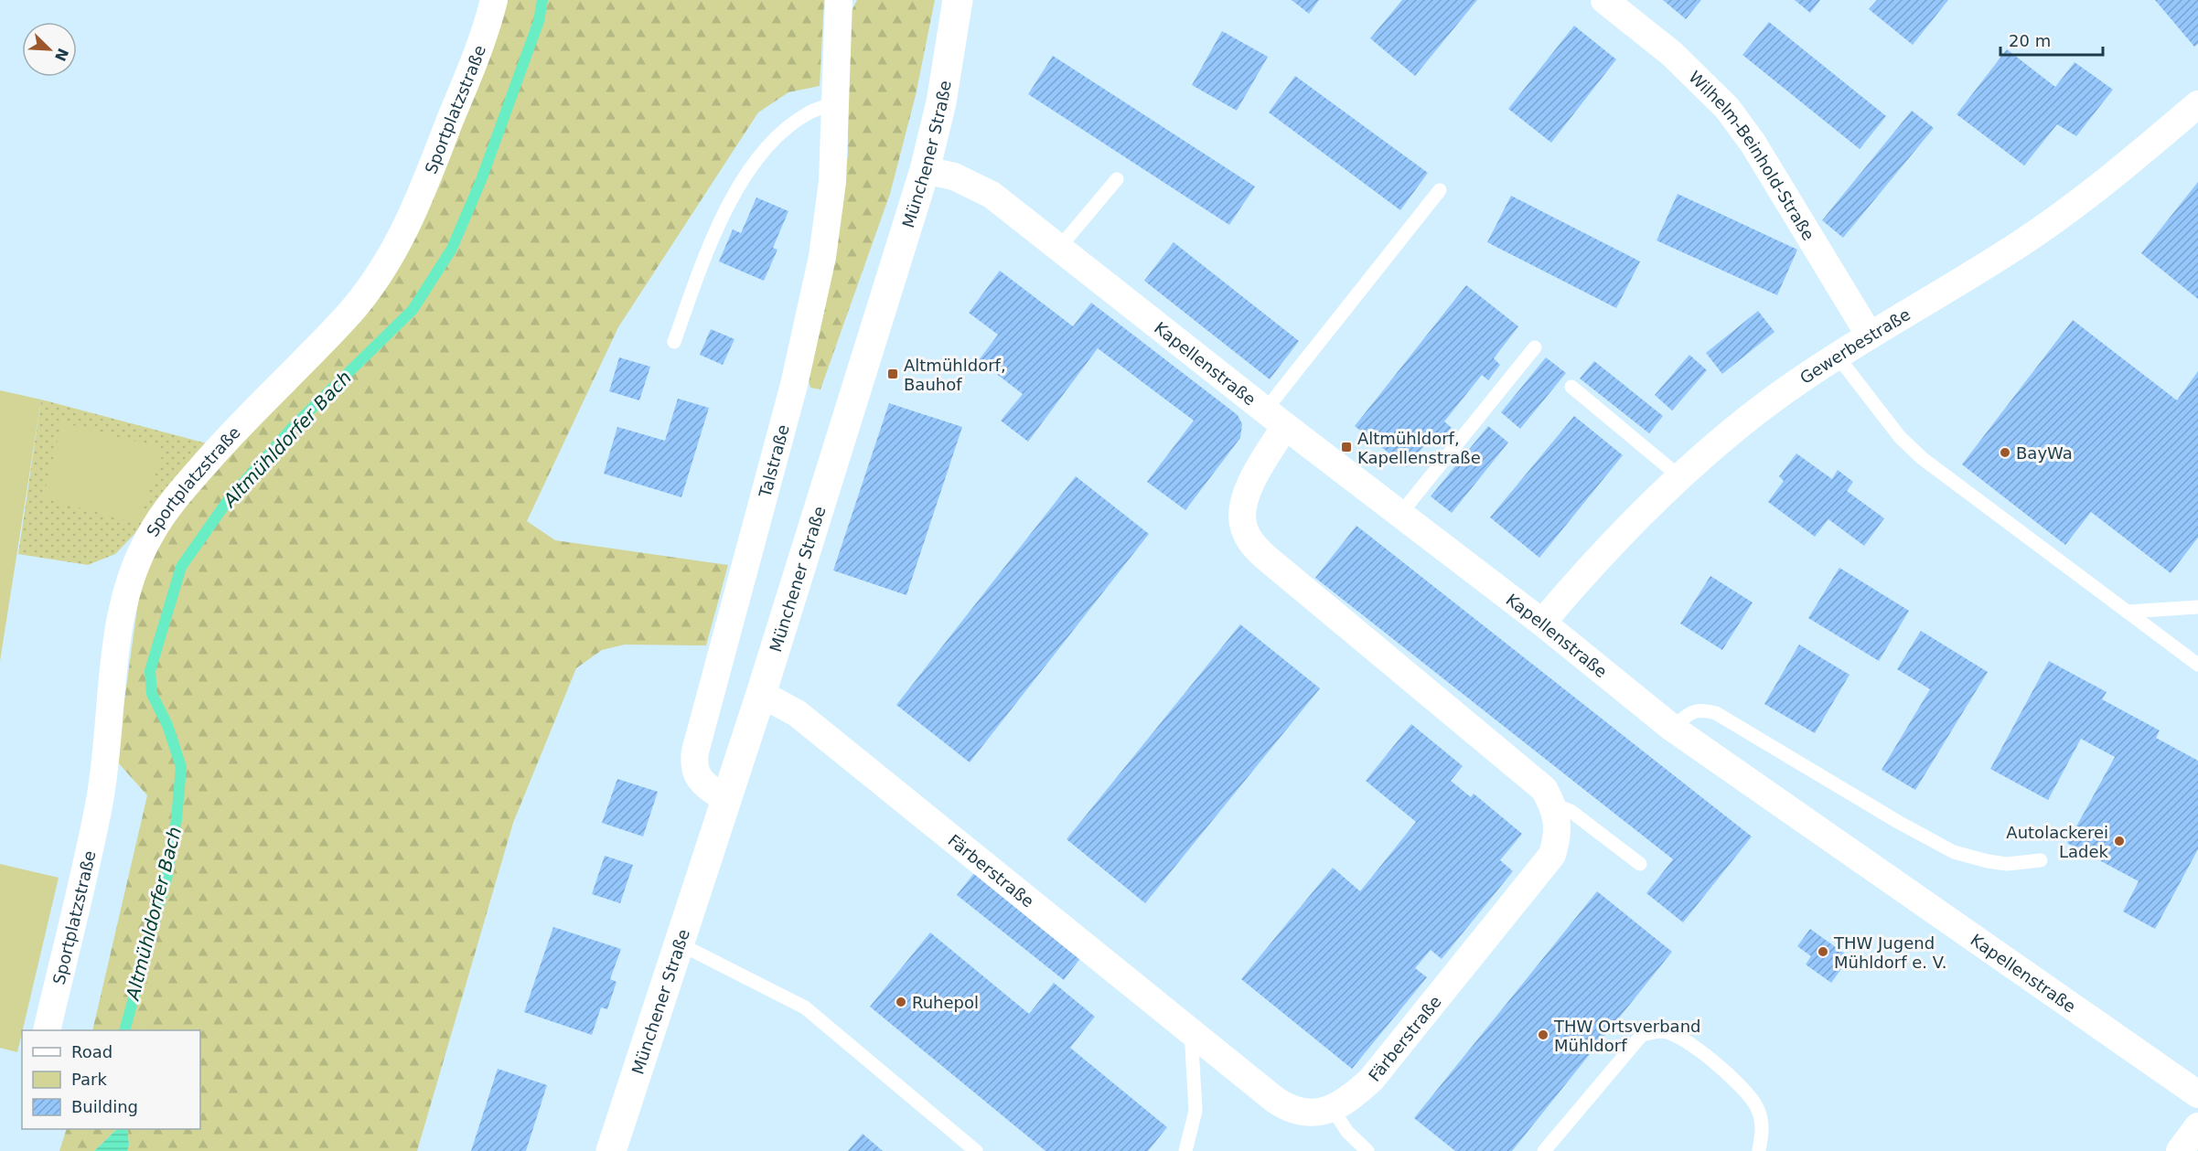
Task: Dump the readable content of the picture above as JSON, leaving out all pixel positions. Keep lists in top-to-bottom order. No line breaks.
{"streets":{"street":["Sportplatzstraße","Münchener Straße","Wilhelm-Beinhold-Straße","Gewerbestraße","Kapellenstraße","Talstraße","Färberstraße"]},"crossings":[["Münchener Straße","Kapellenstraße"],["Münchener Straße","Talstraße"],["Münchener Straße","Färberstraße"],["Wilhelm-Beinhold-Straße","Gewerbestraße"],["Gewerbestraße","Kapellenstraße"],["Kapellenstraße","Färberstraße"]],"water":["Altmühldorfer Bach"],"places":{"transit":["Altmühldorf, Bauhof","Altmühldorf, Kapellenstraße"],"other":["BayWa","Autolackerei Ladek","THW Jugend Mühldorf e. V.","Ruhepol","THW Ortsverband Mühldorf"]},"legend":["Road","Park","Building"],"scale_bar":"20 m","north":"bottom right"}
